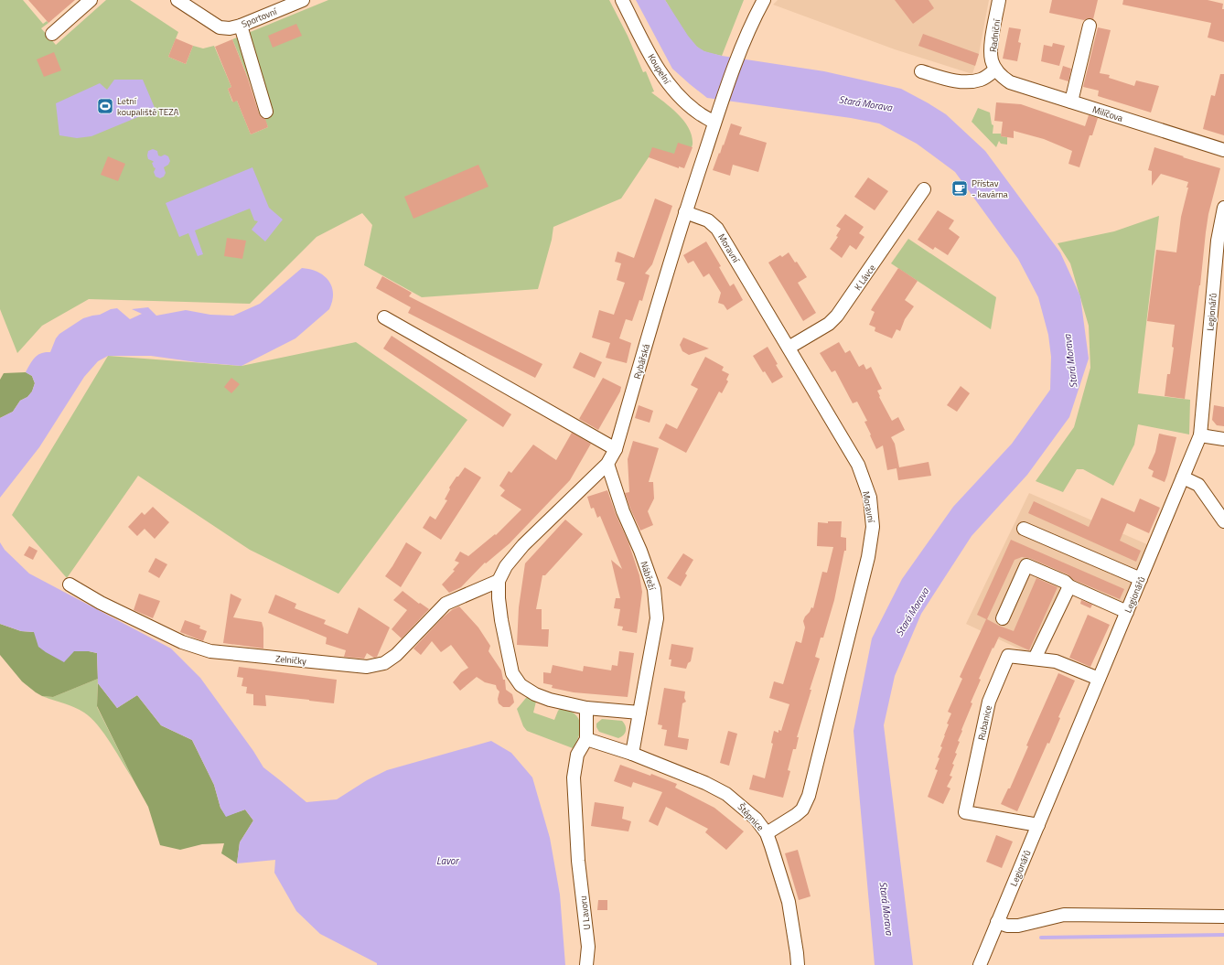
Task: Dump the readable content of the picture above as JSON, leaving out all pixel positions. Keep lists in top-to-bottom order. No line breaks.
{"streets":{"street":["Sportovní","Radniční","Koupelní","Milíčova","Moravní","K Lávce","Legionářů","Rybářská","Nábřeží","Zelničky","Rubanice","Štěpnice","U Lavoru"]},"crossings":[["Radniční","Milíčova"],["Koupelní","Rybářská"],["Moravní","K Lávce"],["Moravní","Rybářská"],["Moravní","Štěpnice"],["Legionářů","Rubanice"],["Rybářská","Nábřeží"],["Rybářská","Zelničky"],["Nábřeží","Štěpnice"]],"water":["Stará Morava","Lavor"],"places":{"sports":["Letní koupaliště TEZA"],"cafe":["Přístav - kavárna"]}}
